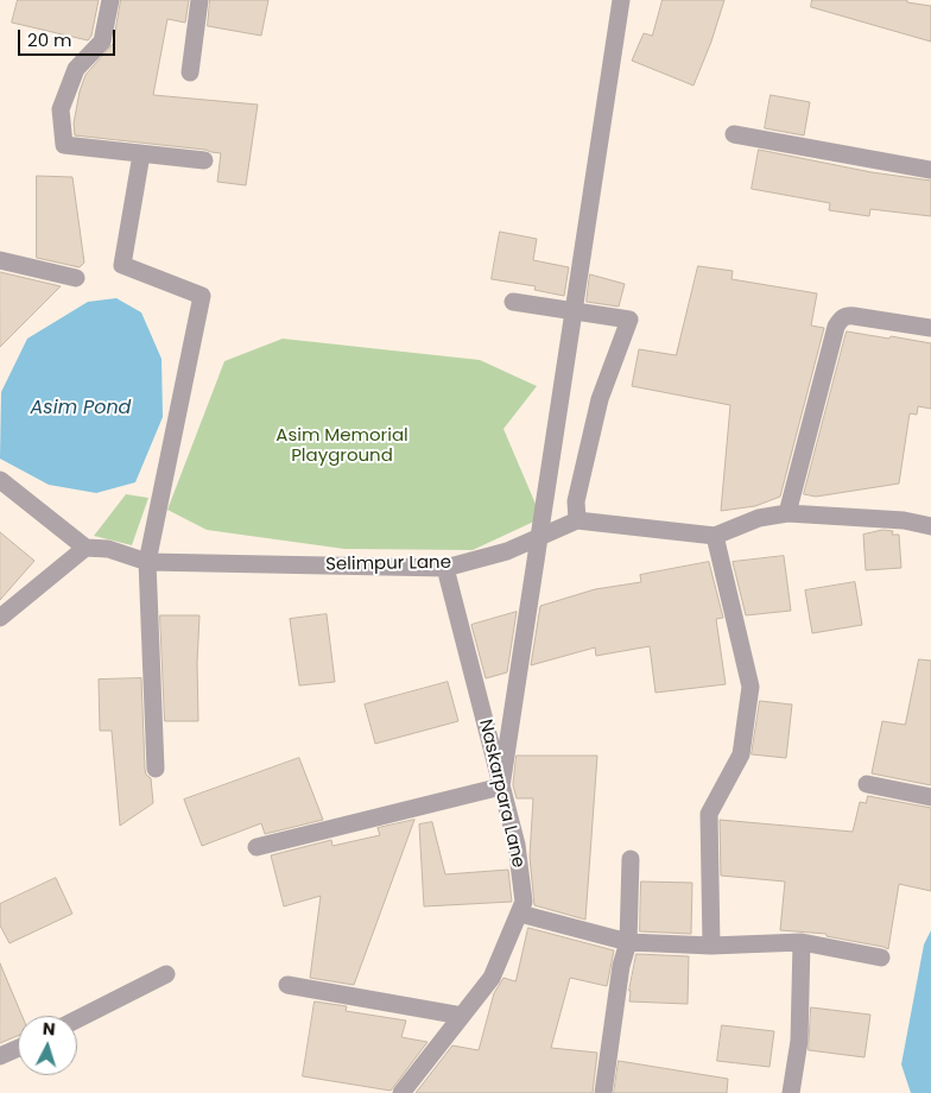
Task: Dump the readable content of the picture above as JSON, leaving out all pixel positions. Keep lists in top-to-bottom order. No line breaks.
{"streets":{"street":["Selimpur Lane","Naskarpara Lane"]},"crossings":[["Selimpur Lane","Naskarpara Lane"]],"water":["Asim Pond"],"parks":["Asim Memorial Playground"],"scale_bar":"20 m","north":"top"}
